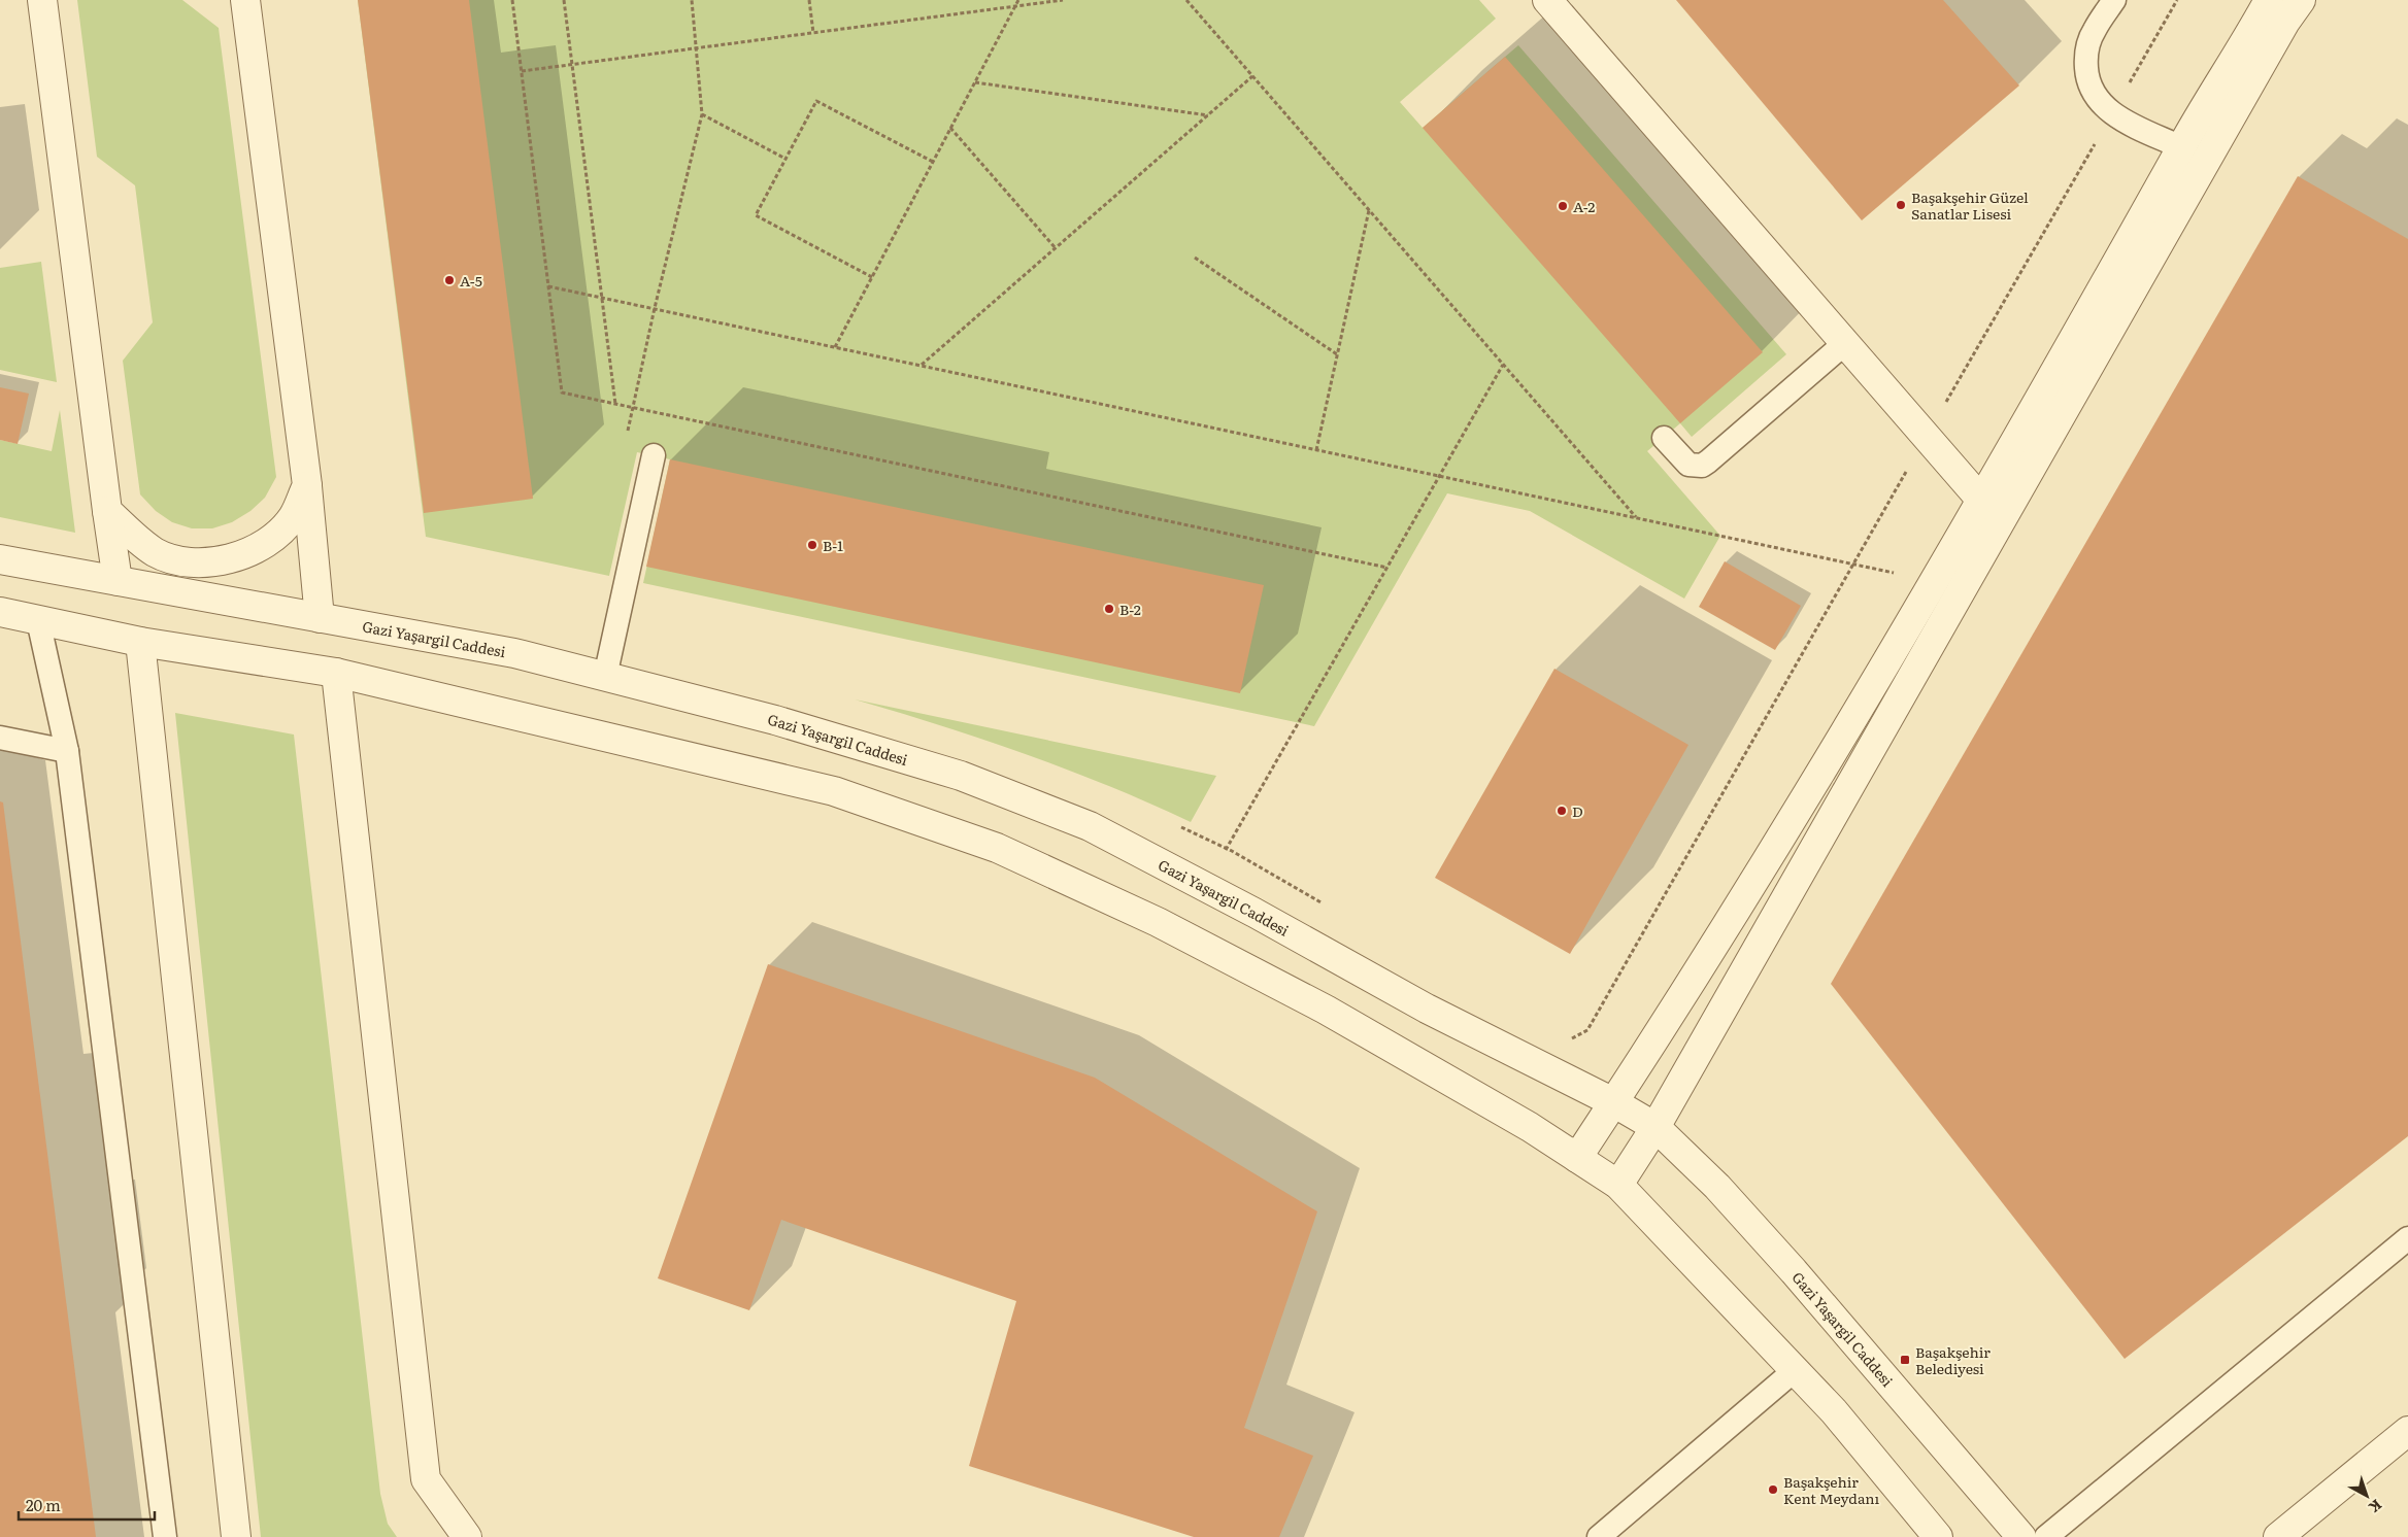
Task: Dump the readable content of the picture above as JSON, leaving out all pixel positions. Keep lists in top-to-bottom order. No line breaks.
{"streets":{"street":["Gazi Yaşargil Caddesi"]},"places":{"other":["Başakşehir Güzel Sanatlar Lisesi","A-2","A-5","B-1","B-2","D","Başakşehir Kent Meydanı"],"transit":["Başakşehir Belediyesi"]},"scale_bar":"20 m","north":"bottom right"}
